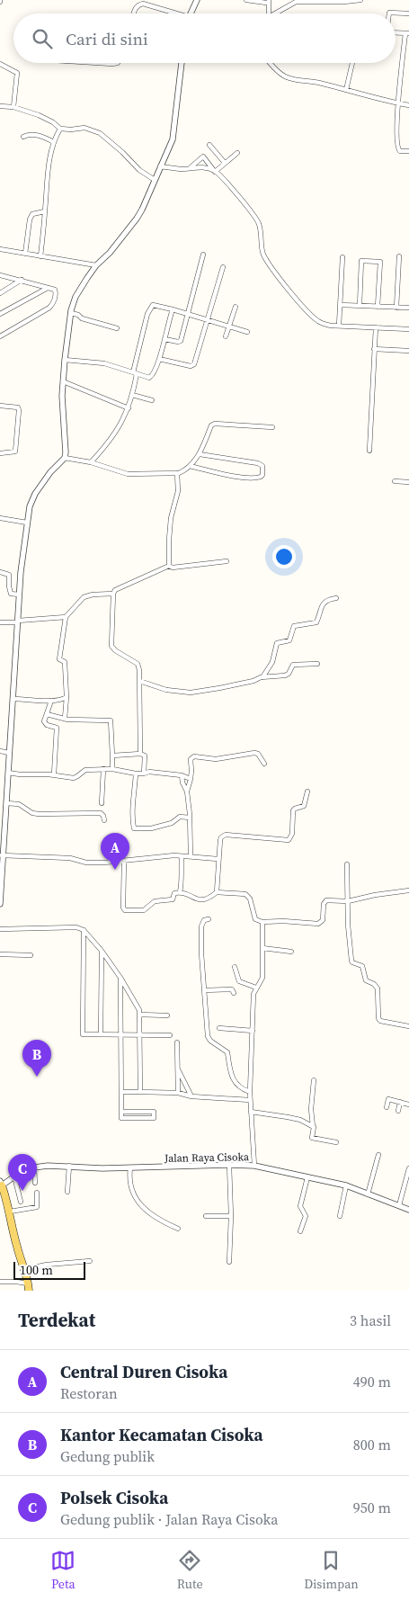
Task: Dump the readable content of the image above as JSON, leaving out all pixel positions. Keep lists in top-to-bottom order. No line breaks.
{"streets":{"street":["Jalan Raya Cisoka"]},"scale_bar":"100 m","page":{"search":"Cari di sini","pins":["A","B","C"],"scale":"100 m","heading":["Terdekat","3 hasil"],"list":[{"mark":"A","name":"Central Duren Cisoka","note":"Restoran","value":"490 m"},{"mark":"B","name":"Kantor Kecamatan Cisoka","note":"Gedung publik","value":"800 m"},{"mark":"C","name":"Polsek Cisoka","note":"Gedung publik · Jalan Raya Cisoka","value":"950 m"}],"nav":["Peta","Rute","Disimpan"]}}
